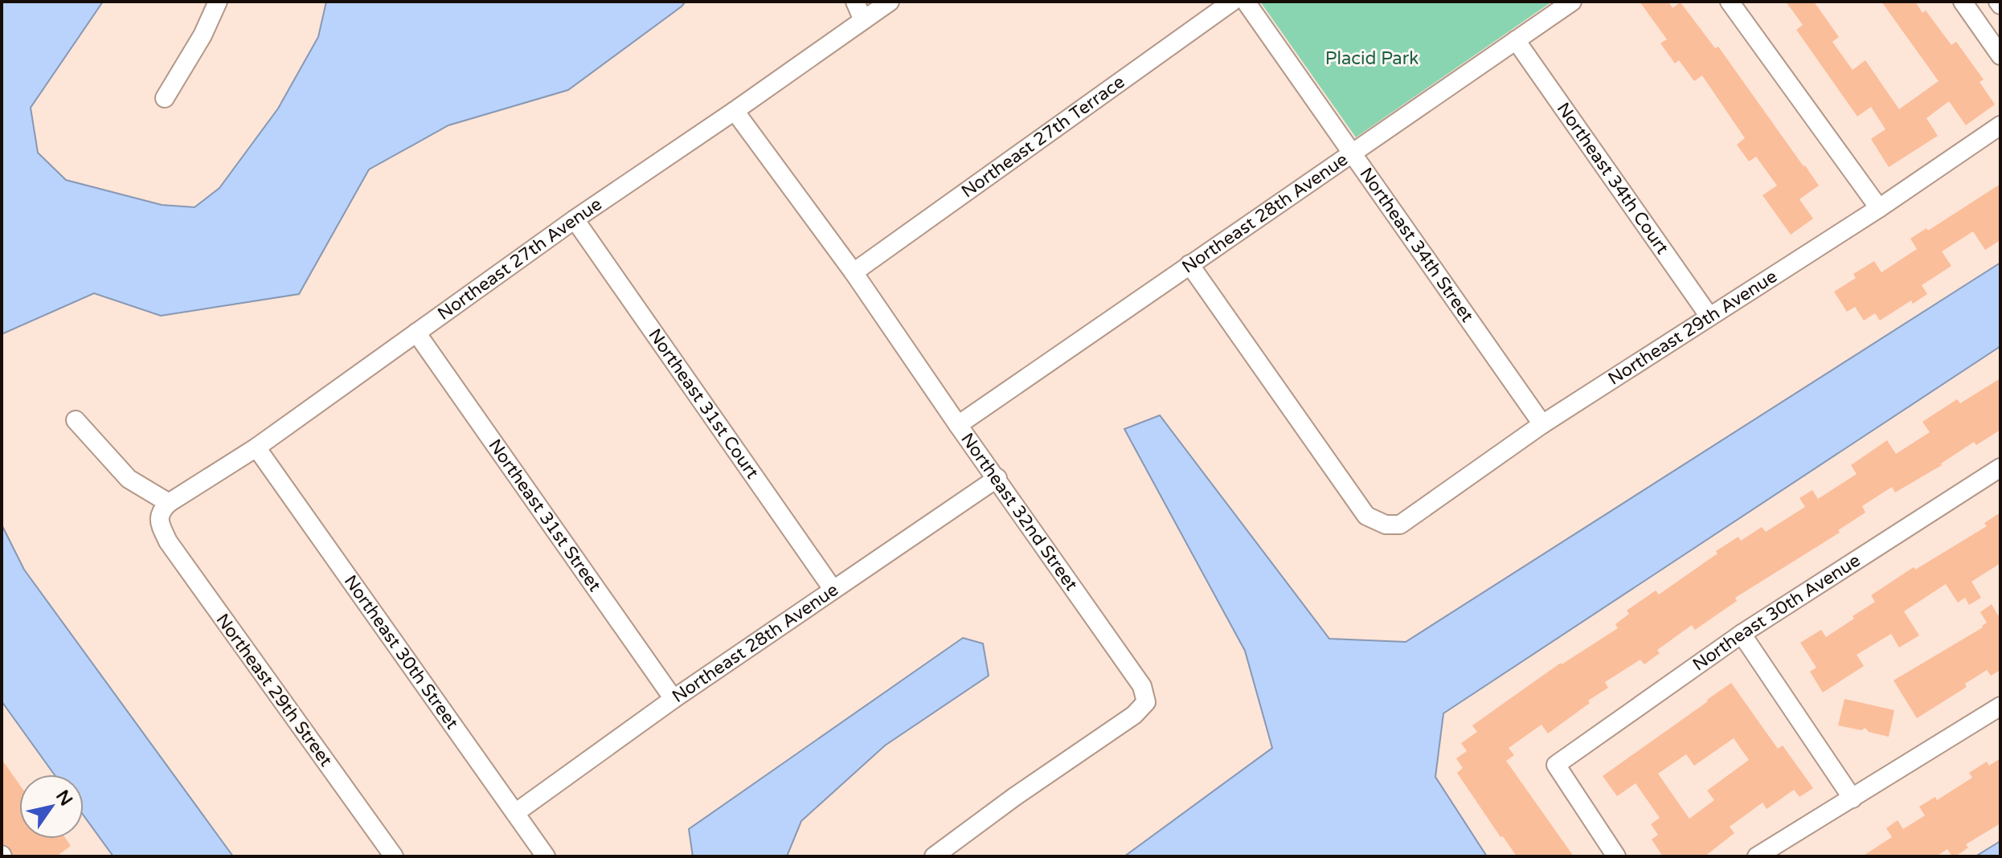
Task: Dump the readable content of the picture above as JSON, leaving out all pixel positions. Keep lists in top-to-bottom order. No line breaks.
{"streets":{"street":["Northeast 27th Terrace","Northeast 34th Court","Northeast 28th Avenue","Northeast 34th Street","Northeast 27th Avenue","Northeast 29th Avenue","Northeast 31st Court","Northeast 32nd Street","Northeast 31st Street","Northeast 30th Avenue","Northeast 30th Street","Northeast 29th Street"]},"crossings":[["Northeast 27th Terrace","Northeast 32nd Street"],["Northeast 34th Court","Northeast 28th Avenue"],["Northeast 34th Court","Northeast 29th Avenue"],["Northeast 28th Avenue","Northeast 34th Street"],["Northeast 28th Avenue","Northeast 29th Avenue"],["Northeast 28th Avenue","Northeast 31st Court"],["Northeast 28th Avenue","Northeast 32nd Street"],["Northeast 28th Avenue","Northeast 31st Street"],["Northeast 28th Avenue","Northeast 30th Street"],["Northeast 34th Street","Northeast 29th Avenue"],["Northeast 27th Avenue","Northeast 31st Court"],["Northeast 27th Avenue","Northeast 32nd Street"],["Northeast 27th Avenue","Northeast 31st Street"],["Northeast 27th Avenue","Northeast 30th Street"],["Northeast 27th Avenue","Northeast 29th Street"]],"parks":["Placid Park"],"north":"top right"}
